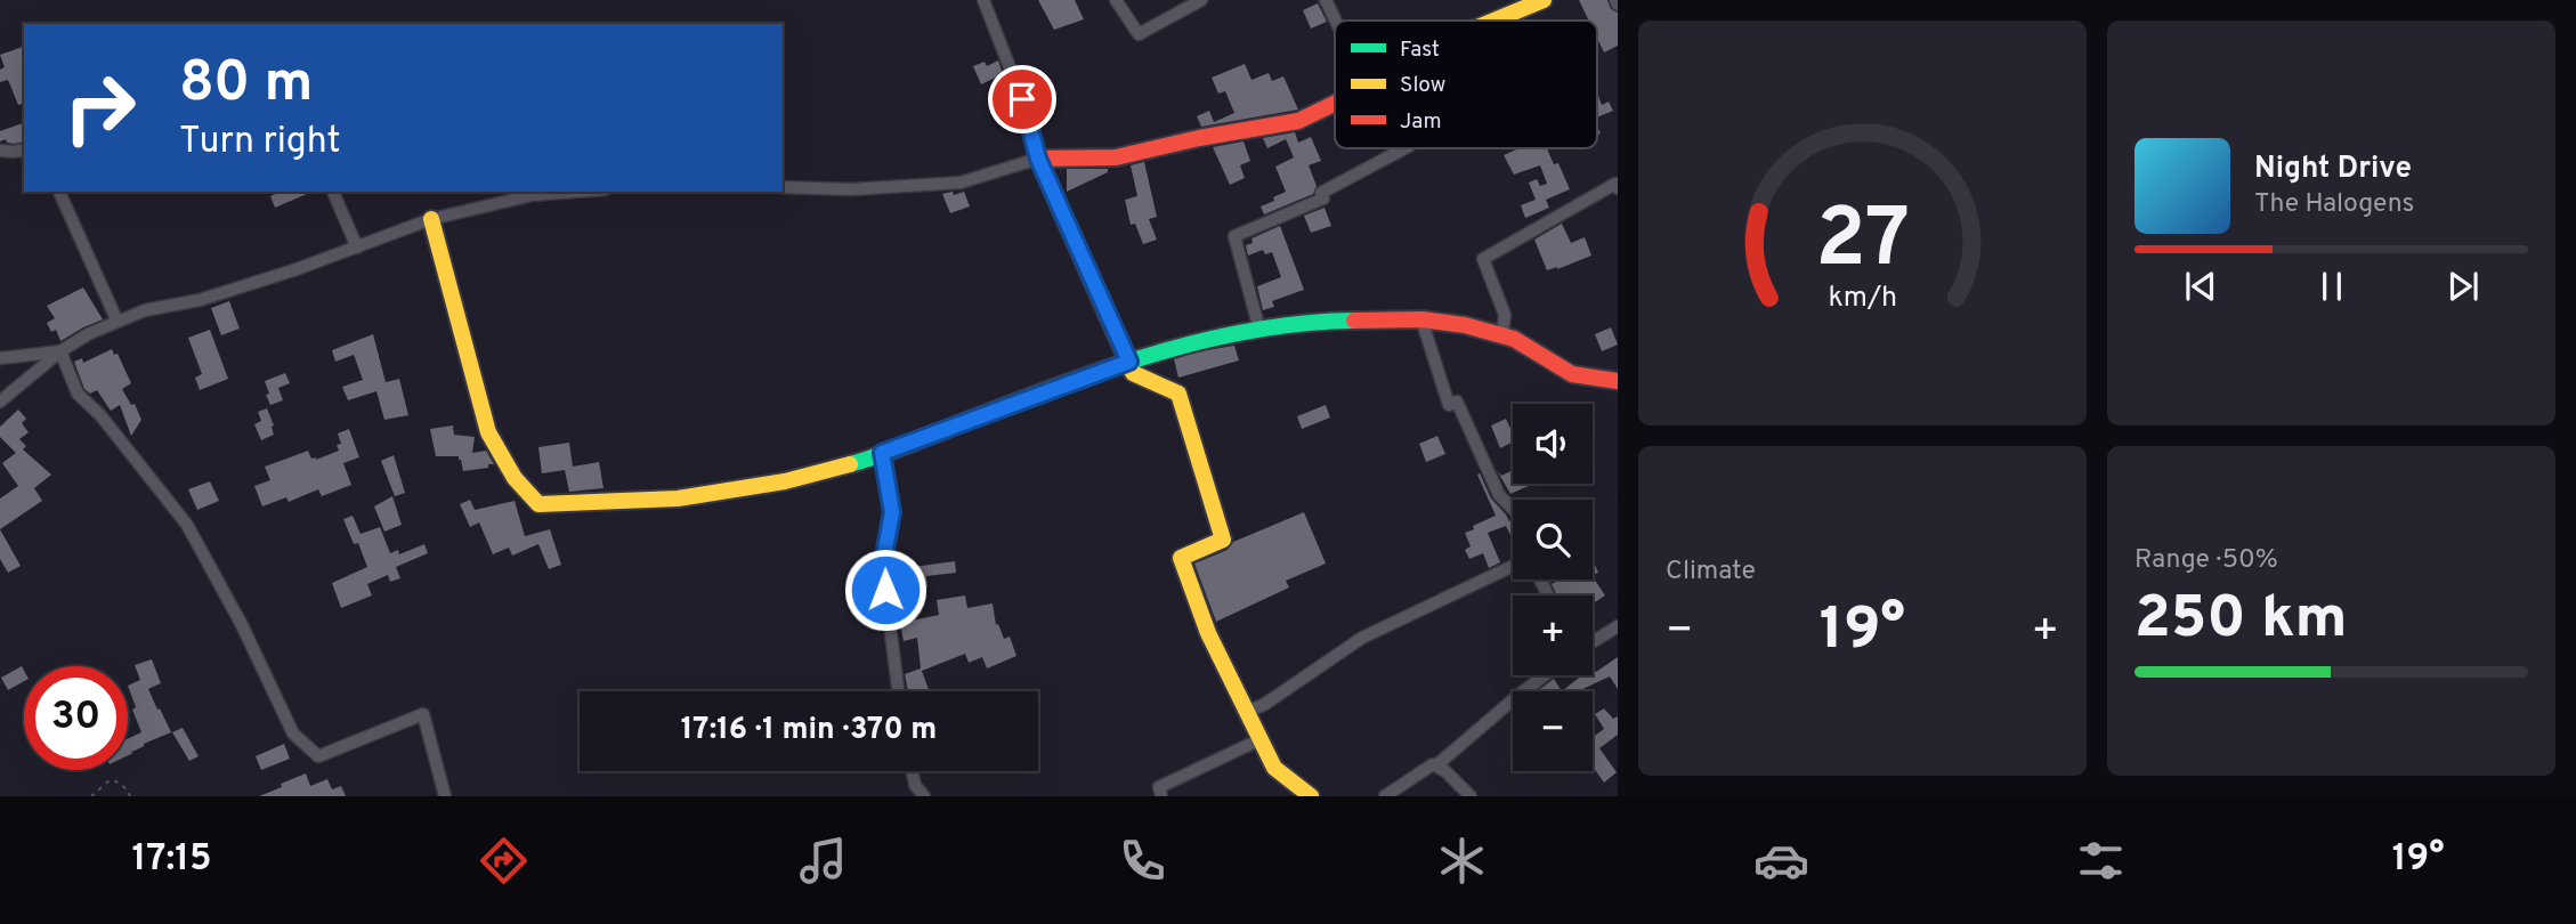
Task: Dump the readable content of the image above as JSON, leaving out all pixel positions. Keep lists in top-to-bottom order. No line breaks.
{"legend":["Fast","Slow","Jam"],"page":{"turn":["80 m","Turn right"],"song":["Night Drive","The Halogens"],"map_buttons":["+","−"],"tile":["Climate",["Range · 50%","250 km"]],"heat":["−","19°","+"],"limit":"30","trip":"17:16 · 1 min · 370 m","tabs":["17:15","19°"],"gauge":["27","km/h"]}}
